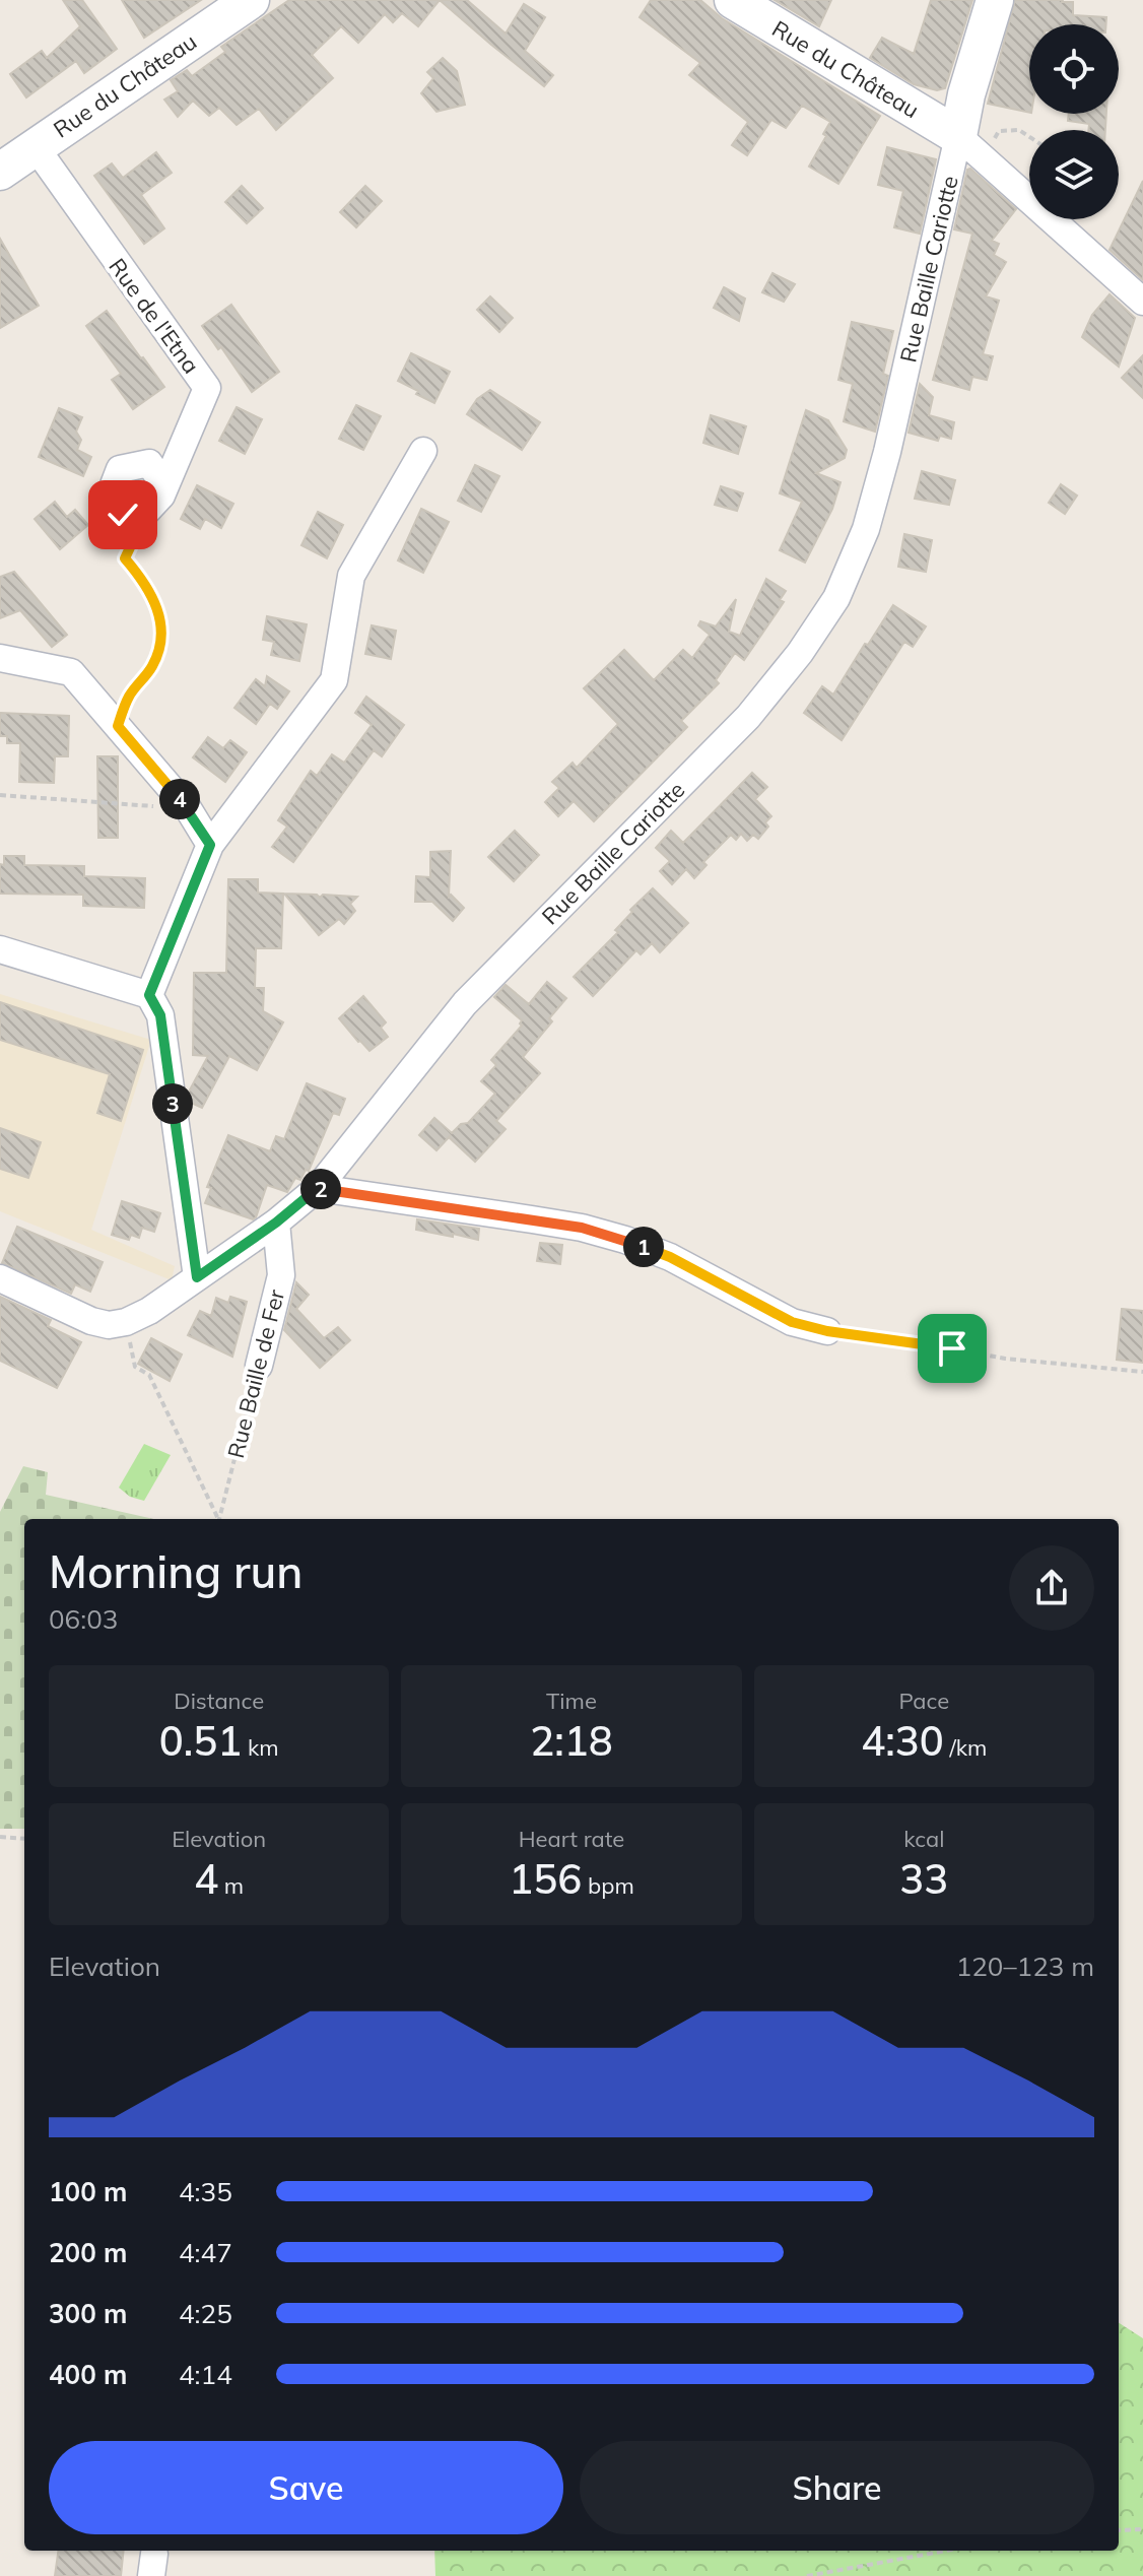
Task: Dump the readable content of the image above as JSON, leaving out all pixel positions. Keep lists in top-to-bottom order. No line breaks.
{"streets":{"street":["Rue du Château","Rue Baille Cariotte","Rue de l'Etna","Rue Baille de Fer"]},"crossings":[["Rue du Château","Rue Baille Cariotte"],["Rue du Château","Rue de l'Etna"],["Rue Baille Cariotte","Rue Baille de Fer"]],"page":{"pins":["4","3","2","1"],"heading":["Morning run","06:03"],"stats":[["Distance","0.51 km"],["Time","2:18"],["Pace","4:30 /km"],["Elevation","4 m"],["Heart rate","156 bpm"],["kcal","33"]],"chart":["Elevation","120–123 m"],"list":[{"name":"100 m","note":"4:35"},{"name":"200 m","note":"4:47"},{"name":"300 m","note":"4:25"},{"name":"400 m","note":"4:14"}],"buttons":["Save","Share"]}}
